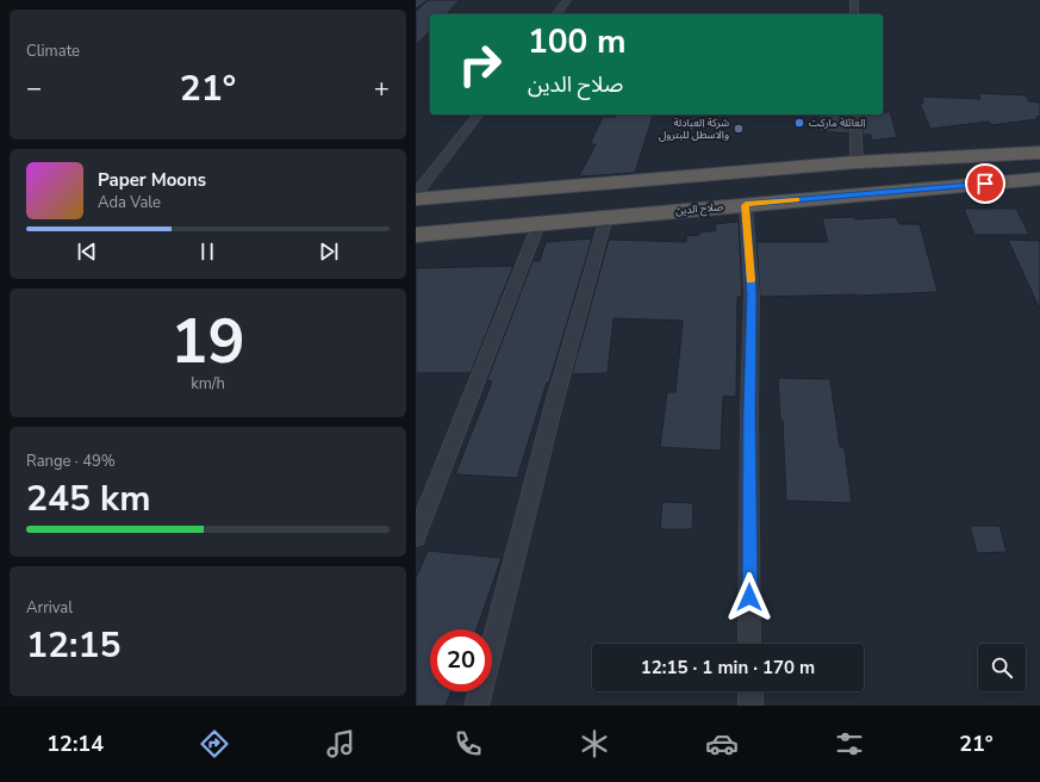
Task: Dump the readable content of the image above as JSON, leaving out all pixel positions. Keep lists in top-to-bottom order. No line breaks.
{"streets":{"highway":["صلاح الدين"]},"places":["العائلة ماركت","شركة العبادلة والاسطل للبترول"],"page":{"tile":["Climate",["19","km/h"],["Range · 49%","245 km"],["Arrival","12:15"]],"turn":["100 m","صلاح الدين"],"heat":["−","21°","+"],"song":["Paper Moons","Ada Vale"],"limit":"20","trip":"12:15 · 1 min · 170 m","tabs":["12:14","21°"]}}
